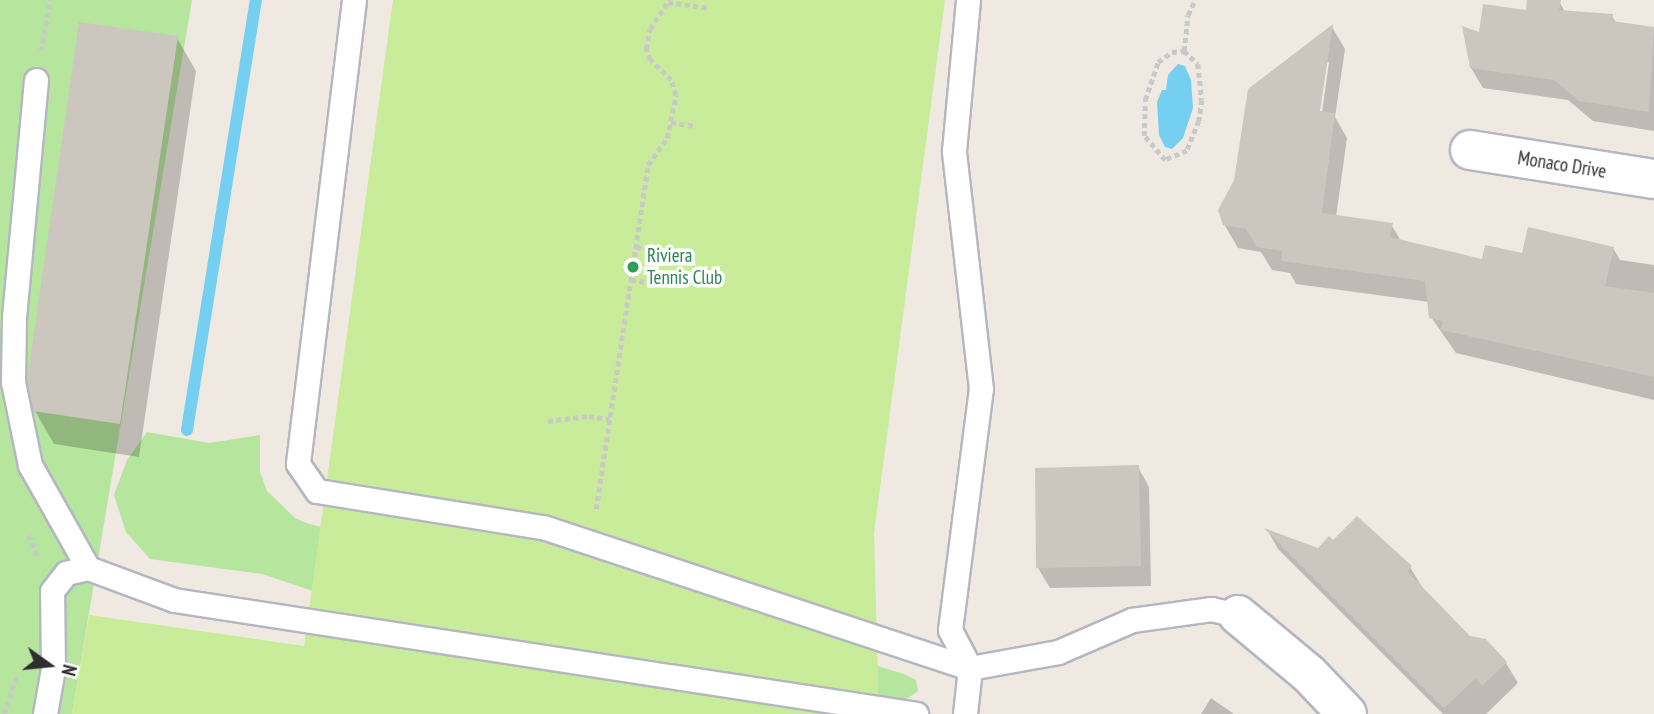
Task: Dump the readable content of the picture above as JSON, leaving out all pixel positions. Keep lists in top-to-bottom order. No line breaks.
{"streets":{"street":["Monaco Drive"]},"places":["Riviera Tennis Club"],"north":"right"}
